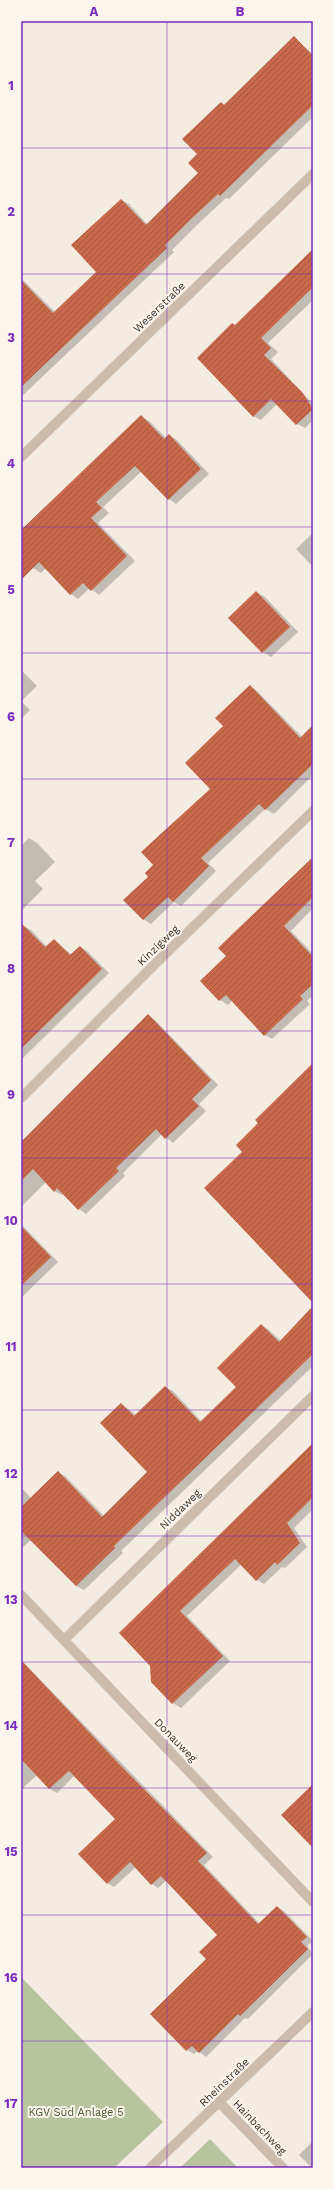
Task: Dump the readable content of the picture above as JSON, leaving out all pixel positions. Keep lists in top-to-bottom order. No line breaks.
{"streets":{"street":["Weserstraße","Kinzigweg","Niddaweg","Donauweg","Rheinstraße","Hainbachweg"]},"crossings":[["Niddaweg","Donauweg"],["Rheinstraße","Hainbachweg"]],"parks":["KGV Süd Anlage 5"],"grid":{"columns":["A","B"],"rows":["1","2","3","4","5","6","7","8","9","10","11","12","13","14","15","16","17"]}}
